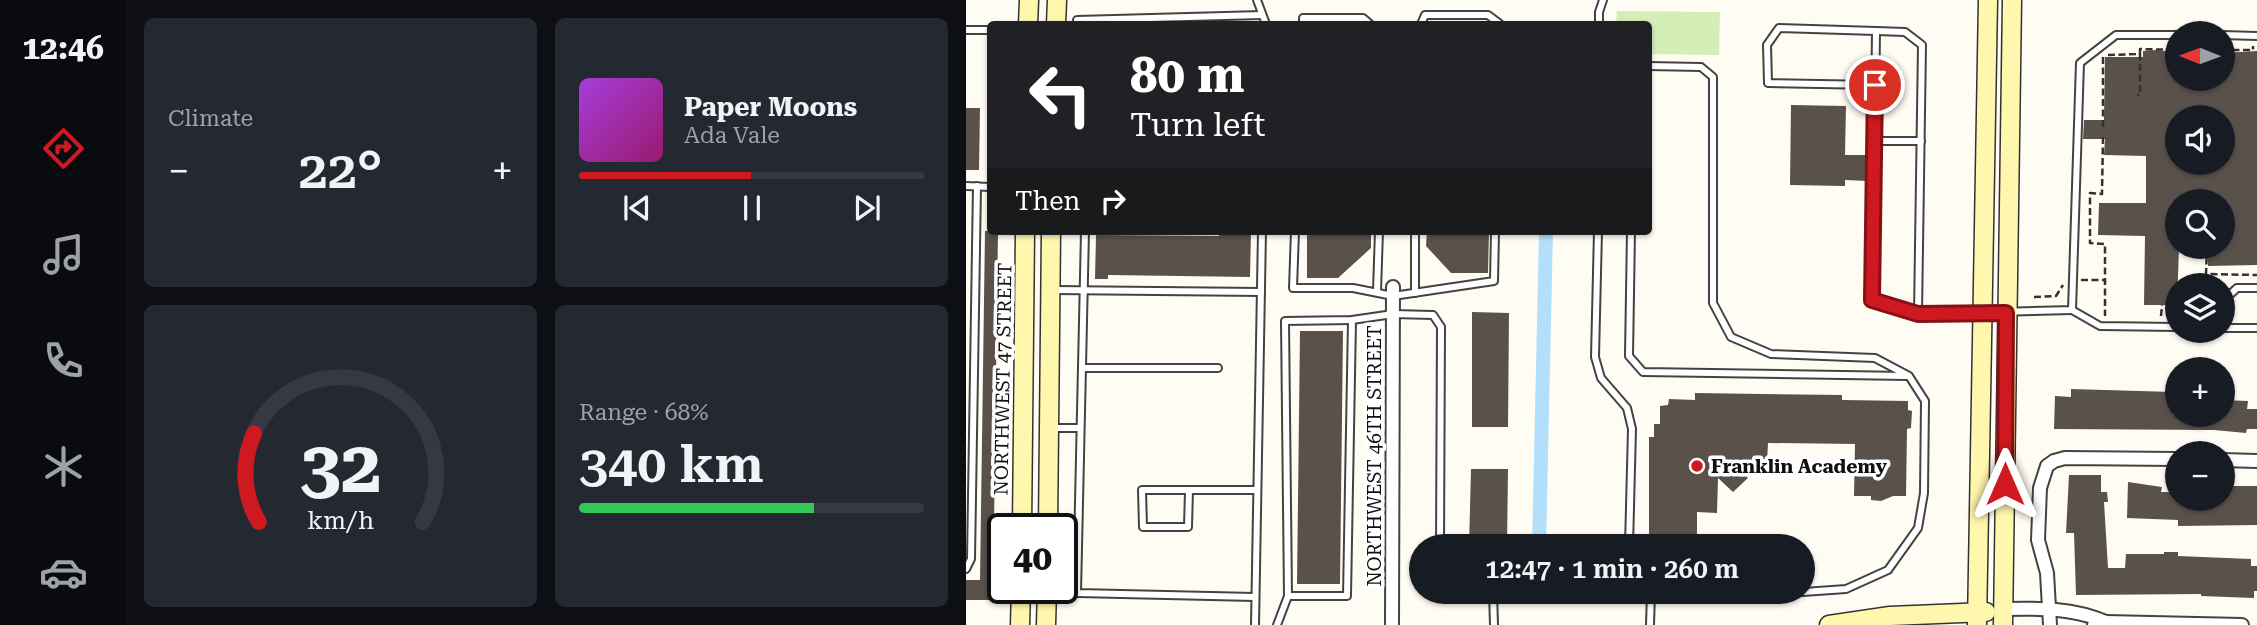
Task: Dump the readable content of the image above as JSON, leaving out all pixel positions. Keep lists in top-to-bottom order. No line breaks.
{"streets":{"street":["NORTHWEST 47 STREET","NORTHWEST 46TH STREET"]},"places":["Franklin Academy"],"north":"left","page":{"tabs":"12:46","tile":["Climate",["Range · 68%","340 km"]],"map_buttons":["+","−"],"turn":["80 m","Turn left"],"song":["Paper Moons","Ada Vale"],"heat":["−","22°","+"],"then":"Then","limit":"40","trip":"12:47 · 1 min · 260 m","gauge":["32","km/h"]}}
